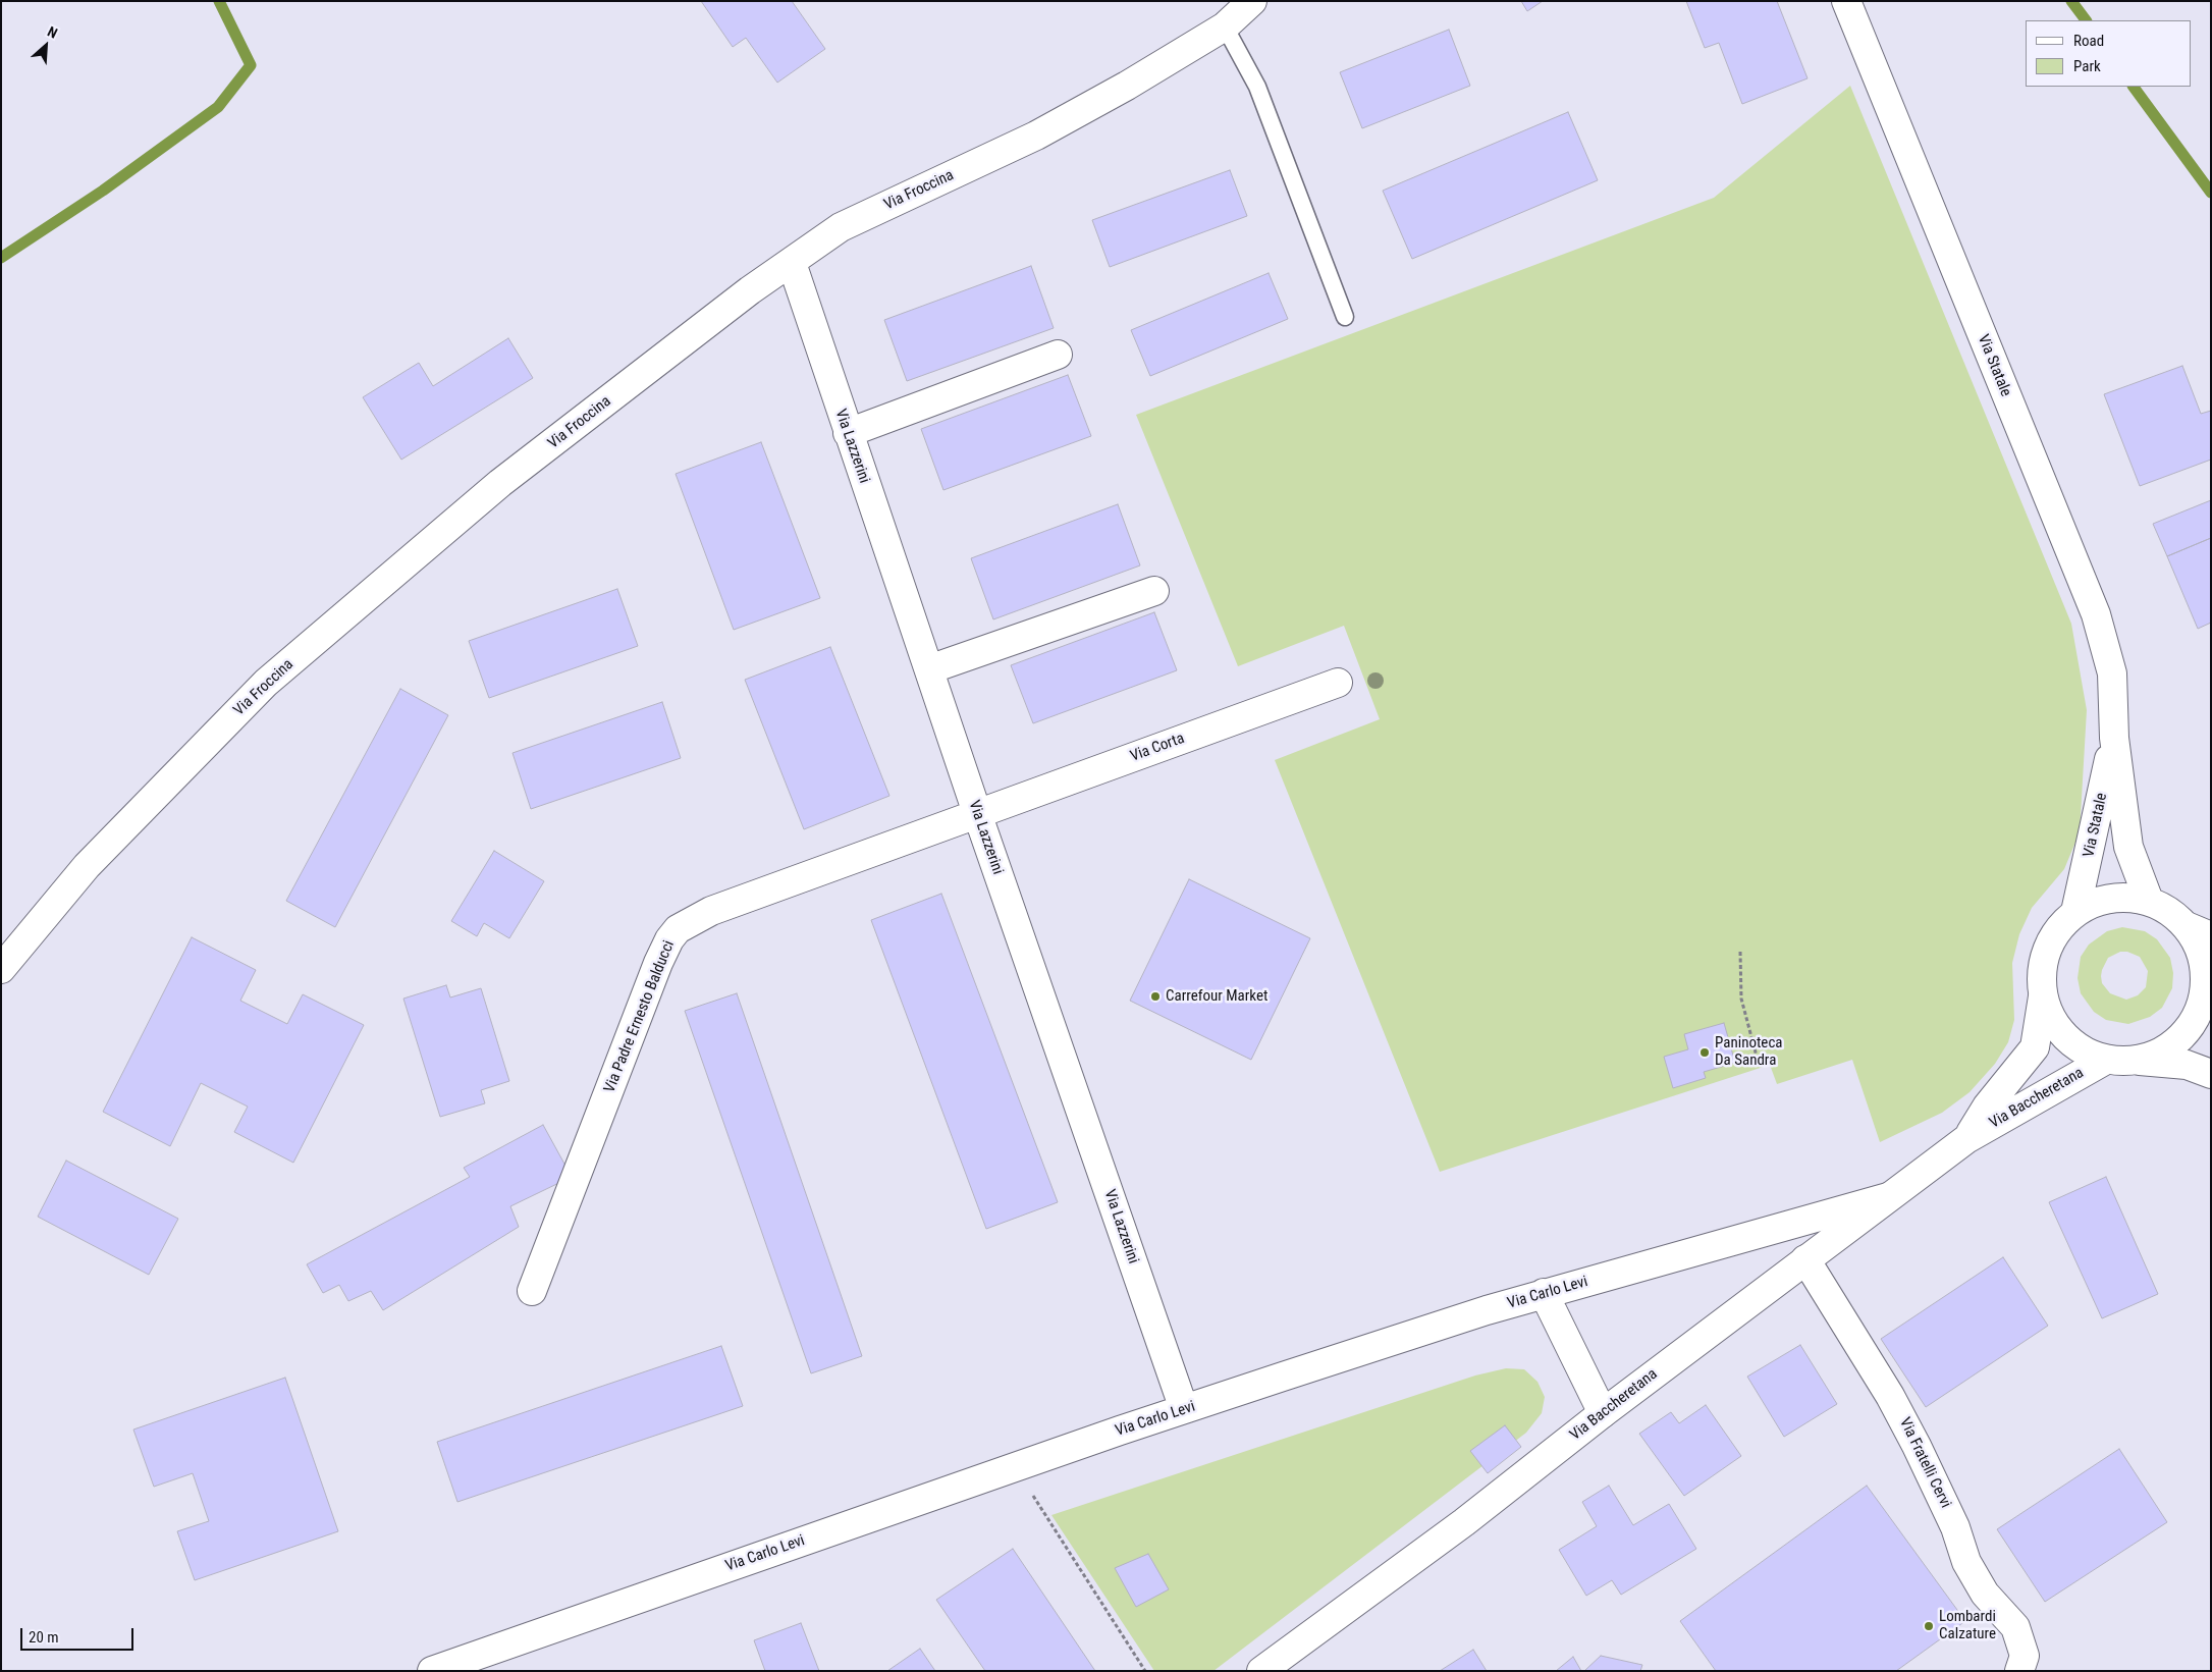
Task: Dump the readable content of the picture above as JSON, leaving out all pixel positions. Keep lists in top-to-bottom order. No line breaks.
{"streets":{"street":["Via Froccina","Via Statale","Via Lazzerini","Via Corta","Via Padre Ernesto Balducci","Via Baccheretana","Via Carlo Levi","Via Fratelli Cervi"]},"crossings":[["Via Froccina","Via Lazzerini"],["Via Statale","Via Baccheretana"],["Via Lazzerini","Via Corta"],["Via Lazzerini","Via Padre Ernesto Balducci"],["Via Lazzerini","Via Carlo Levi"],["Via Corta","Via Padre Ernesto Balducci"],["Via Baccheretana","Via Carlo Levi"],["Via Baccheretana","Via Fratelli Cervi"]],"places":["Carrefour Market","Paninoteca Da Sandra","Lombardi Calzature"],"legend":["Road","Park"],"scale_bar":"20 m","north":"top right"}
